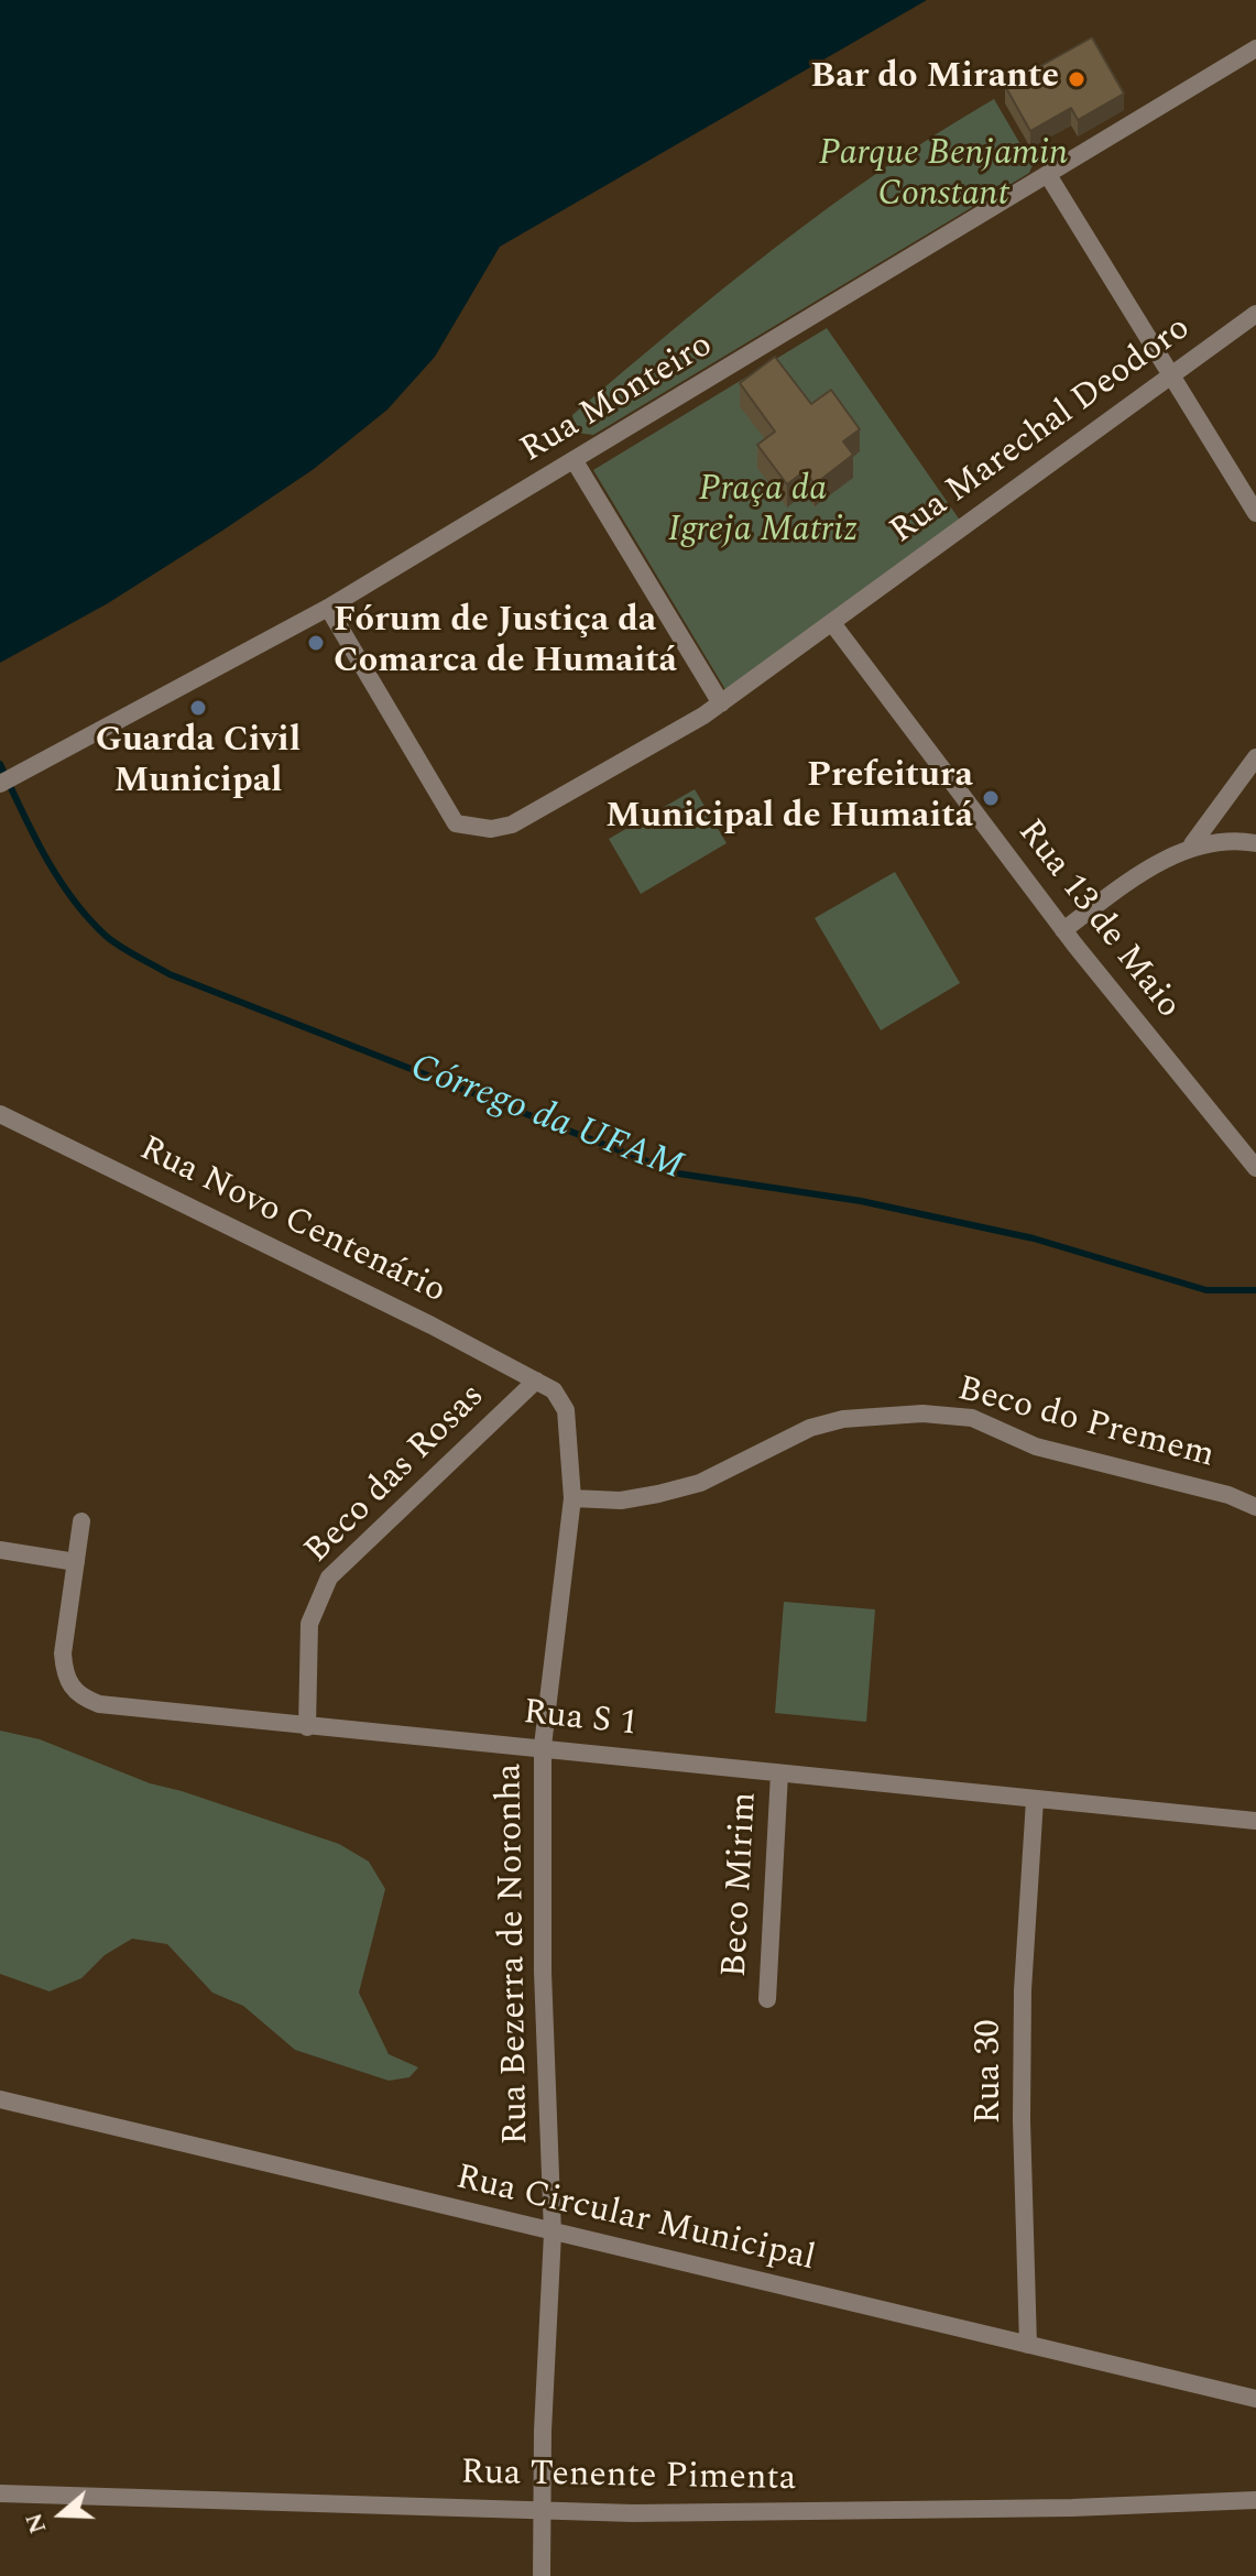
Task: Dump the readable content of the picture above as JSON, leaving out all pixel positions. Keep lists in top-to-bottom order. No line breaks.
{"streets":{"street":["Rua Monteiro","Rua Marechal Deodoro","Rua 13 de Maio","Rua Novo Centenário","Beco do Premem","Beco das Rosas","Rua S 1","Beco Mirim","Rua Bezerra de Noronha","Rua 30","Rua Circular Municipal","Rua Tenente Pimenta"]},"crossings":[["Rua Monteiro","Rua Marechal Deodoro"],["Rua Marechal Deodoro","Rua 13 de Maio"],["Rua Novo Centenário","Beco das Rosas"],["Rua Novo Centenário","Rua Bezerra de Noronha"],["Beco do Premem","Rua Bezerra de Noronha"],["Beco das Rosas","Rua S 1"],["Rua S 1","Beco Mirim"],["Rua S 1","Rua Bezerra de Noronha"],["Rua S 1","Rua 30"],["Rua Bezerra de Noronha","Rua Circular Municipal"],["Rua Bezerra de Noronha","Rua Tenente Pimenta"],["Rua 30","Rua Circular Municipal"]],"water":["Córrego da UFAM"],"parks":["Parque Benjamin Constant","Praça da Igreja Matriz"],"places":["Bar do Mirante","Fórum de Justiça da Comarca de Humaitá","Guarda Civil Municipal","Prefeitura Municipal de Humaitá"],"north":"left"}
